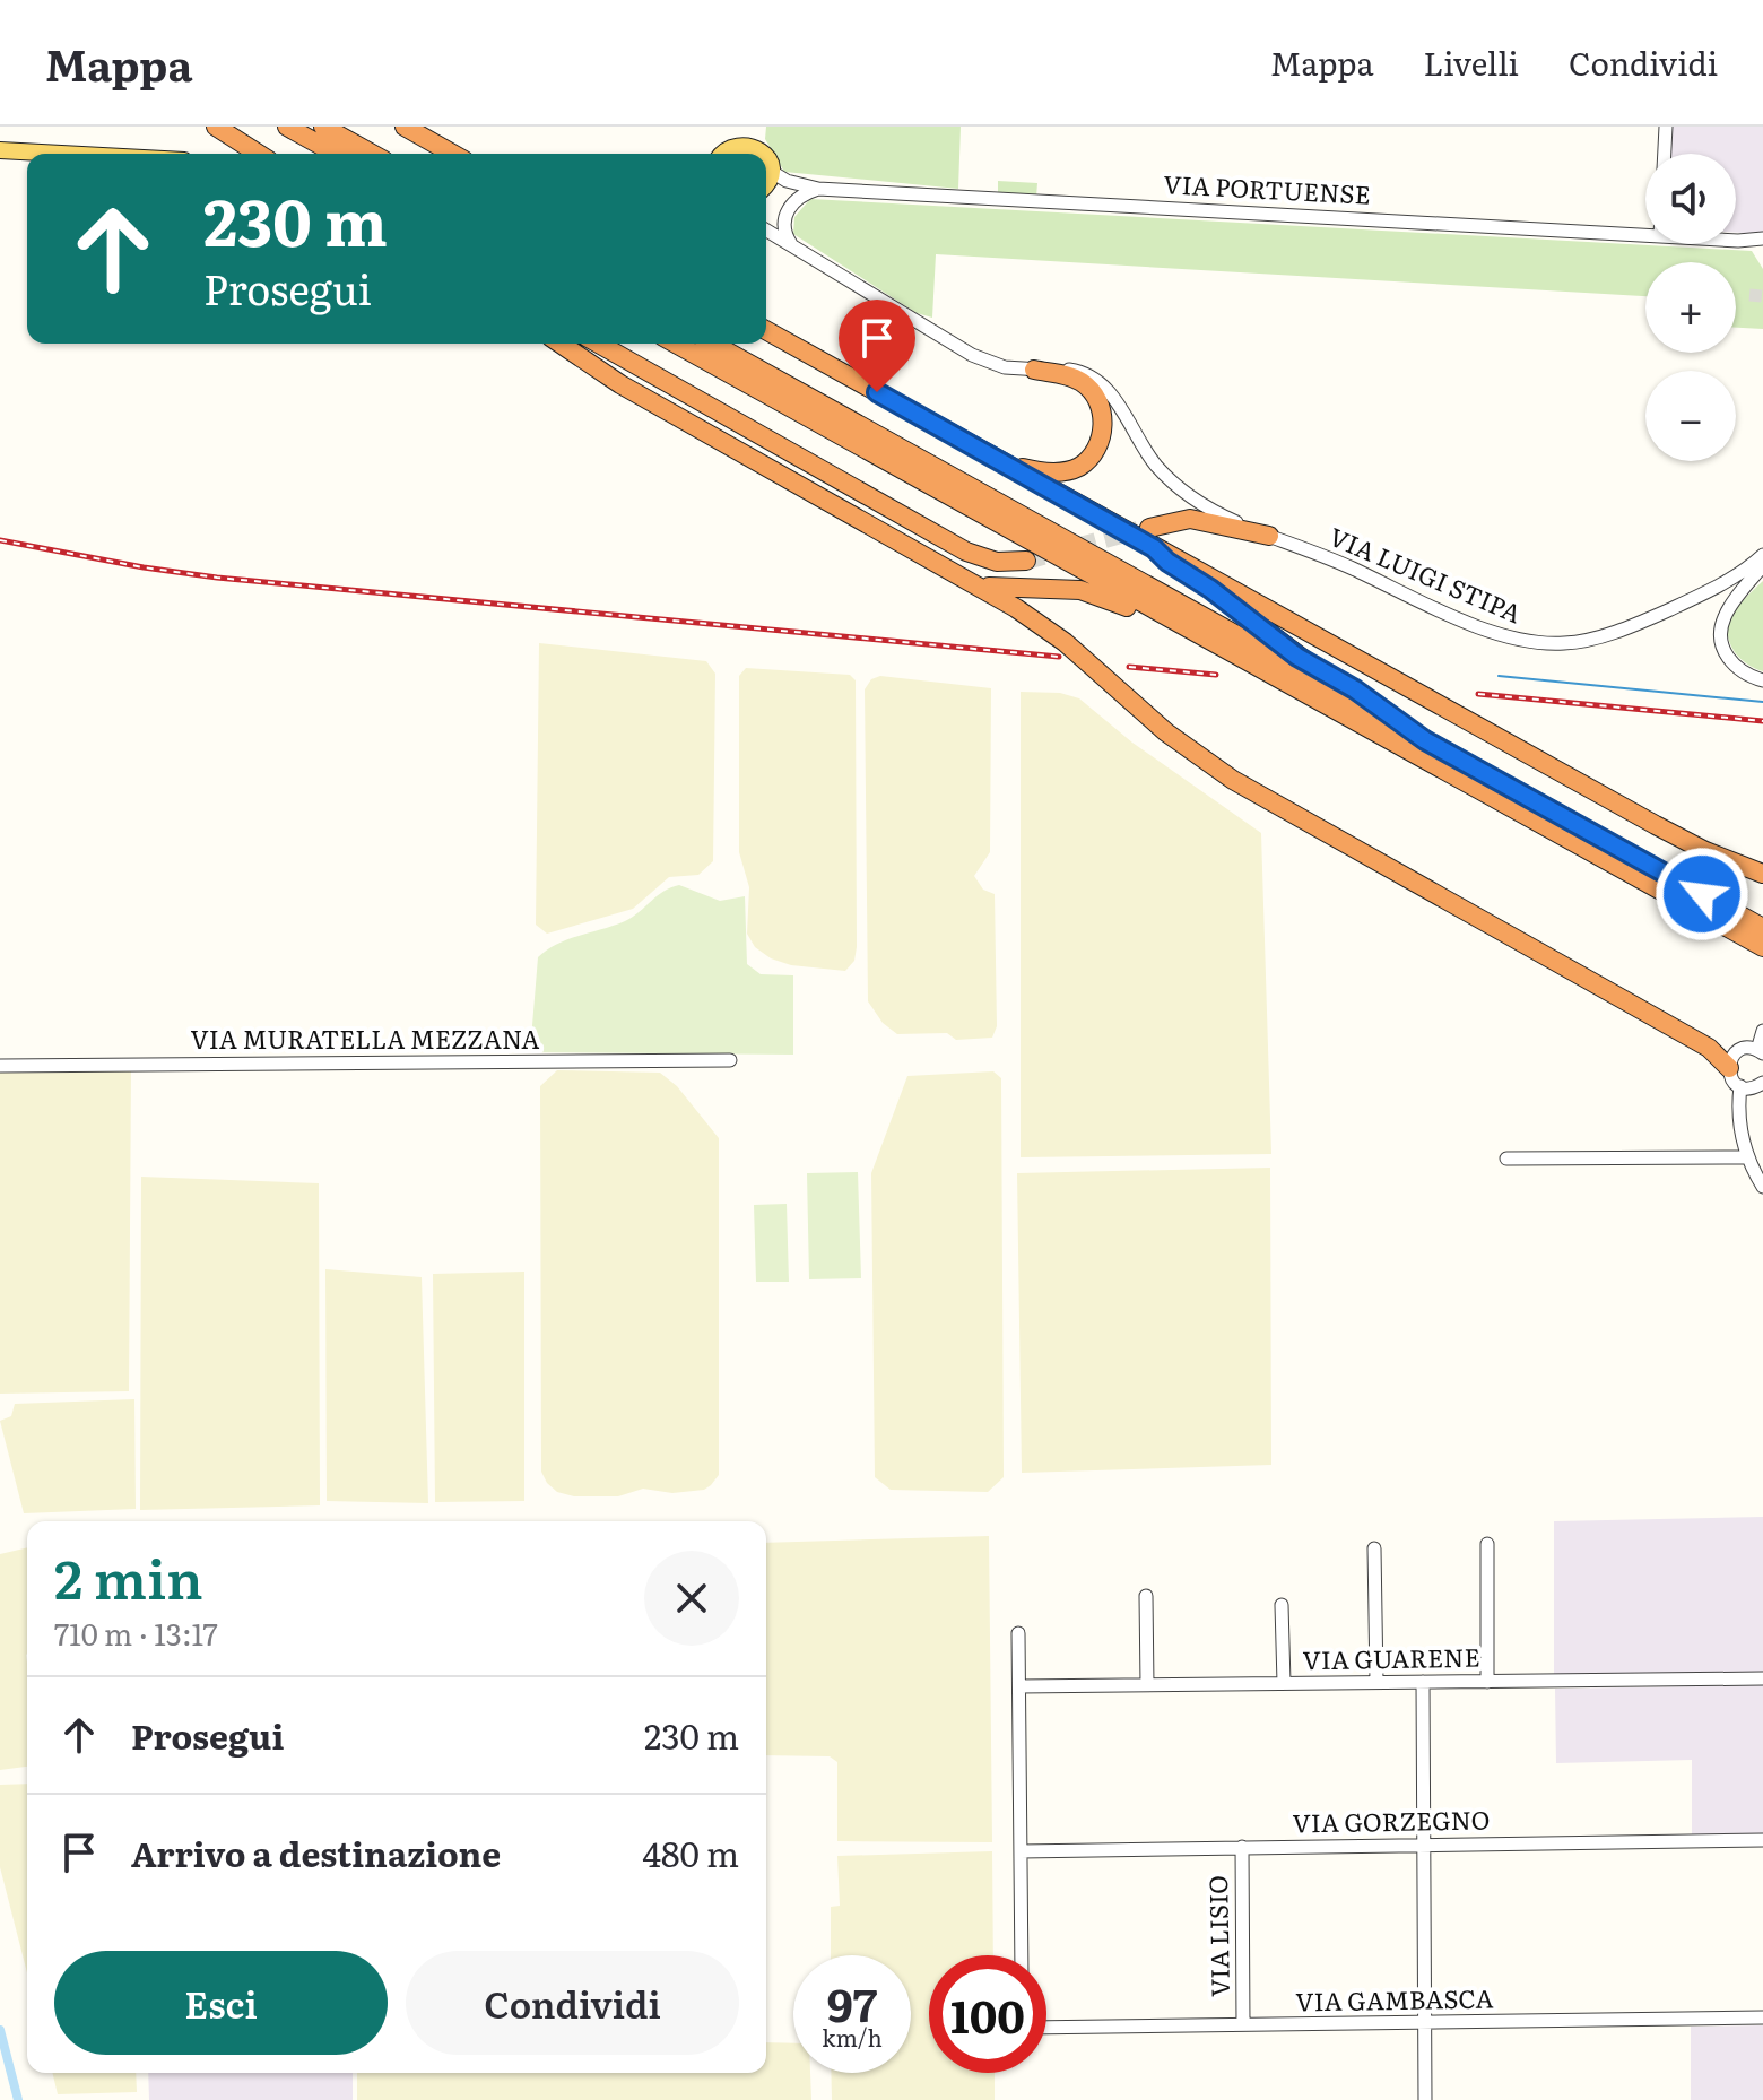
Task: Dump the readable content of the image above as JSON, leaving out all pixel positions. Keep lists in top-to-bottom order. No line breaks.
{"streets":{"street":["VIA PORTUENSE","VIA LUIGI STIPA","VIA MURATELLA MEZZANA","VIA GUARENE","VIA GORZEGNO","VIA LISIO","VIA GAMBASCA"]},"crossings":[["VIA GORZEGNO","VIA LISIO"],["VIA LISIO","VIA GAMBASCA"]],"page":{"header":"Mappa","nav":["Mappa","Livelli","Condividi"],"map_buttons":["+","−"],"turn":["230 m","Prosegui"],"heading":["2 min","710 m · 13:17"],"list":[{"name":"Prosegui","value":"230 m"},{"name":"Arrivo a destinazione","value":"480 m"}],"buttons":["Esci","Condividi"],"speed":"97 km/h","limit":"100"}}
